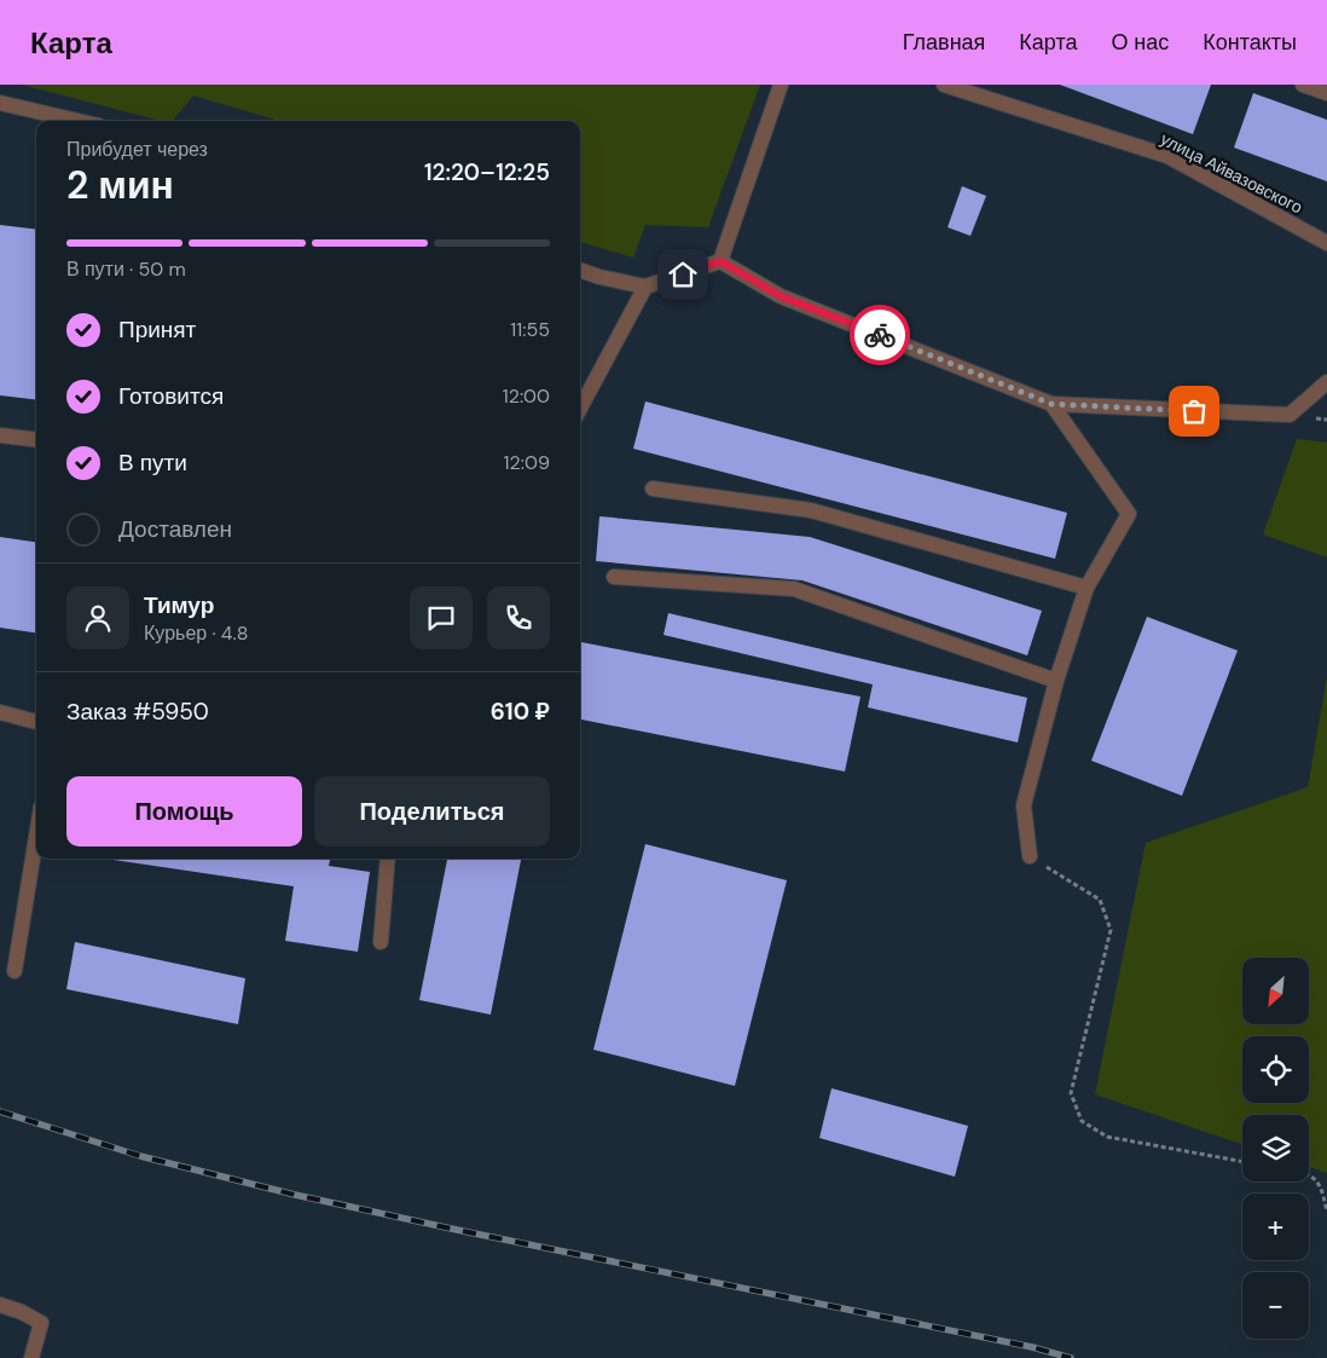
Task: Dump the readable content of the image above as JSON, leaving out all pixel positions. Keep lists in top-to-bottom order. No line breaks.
{"streets":{"street":["улица Айвазовского"]},"north":"bottom left","page":{"header":"Карта","nav":["Главная","Карта","О нас","Контакты"],"heading":["2 мин","Прибудет через","12:20–12:25"],"panel":["Тимур","Курьер · 4.8","Заказ #5950","610 ₽"],"bar":"В пути · 50 m","list":[["Принят","11:55"],["Готовится","12:00"],["В пути","12:09"],"Доставлен"],"buttons":["Помощь","Поделиться"],"map_buttons":["+","−"]}}
